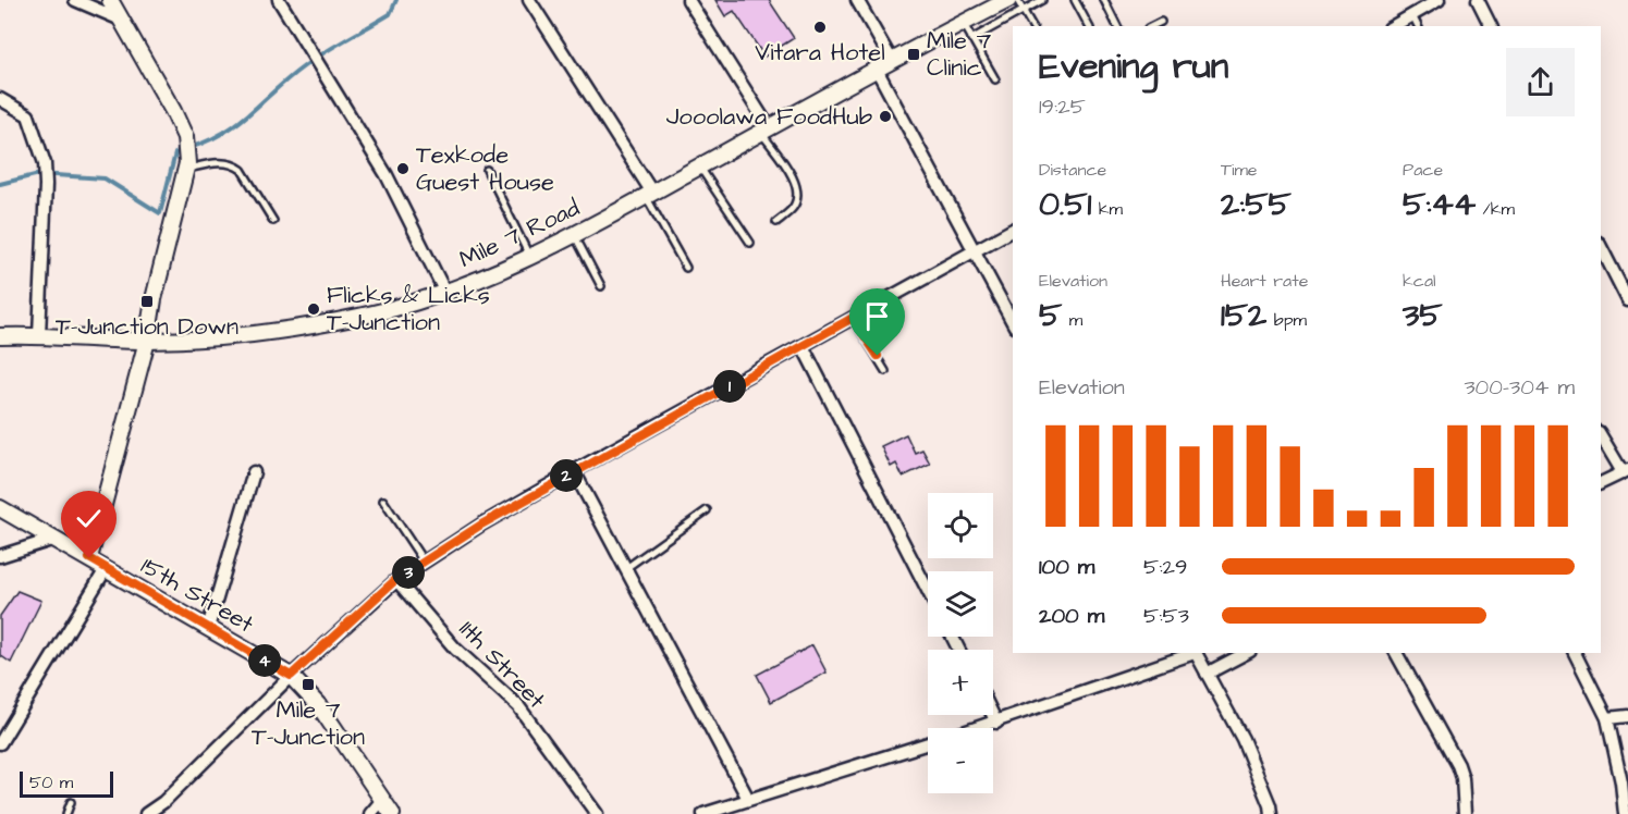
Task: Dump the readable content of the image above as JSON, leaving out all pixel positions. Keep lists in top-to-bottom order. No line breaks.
{"streets":{"street":["Mile 7 Road","15th Street","11th Street"]},"places":{"other":["Vitara Hotel","Jooolawa FoodHub","Texkode Guest House","Flicks & Licks T-Junction"],"transit":["Mile 7 Clinic","T-Junction Down","Mile 7 T-Junction"]},"scale_bar":"50 m","page":{"heading":["Evening run","19:25"],"stats":[["Distance","0.51 km"],["Time","2:55"],["Pace","5:44 /km"],["Elevation","5 m"],["Heart rate","152 bpm"],["kcal","35"]],"chart":["Elevation","300–304 m"],"pins":["1","2","3","4"],"map_buttons":["+","−"],"list":[{"name":"100 m","note":"5:29"},{"name":"200 m","note":"5:53"}],"scale":"50 m"}}
